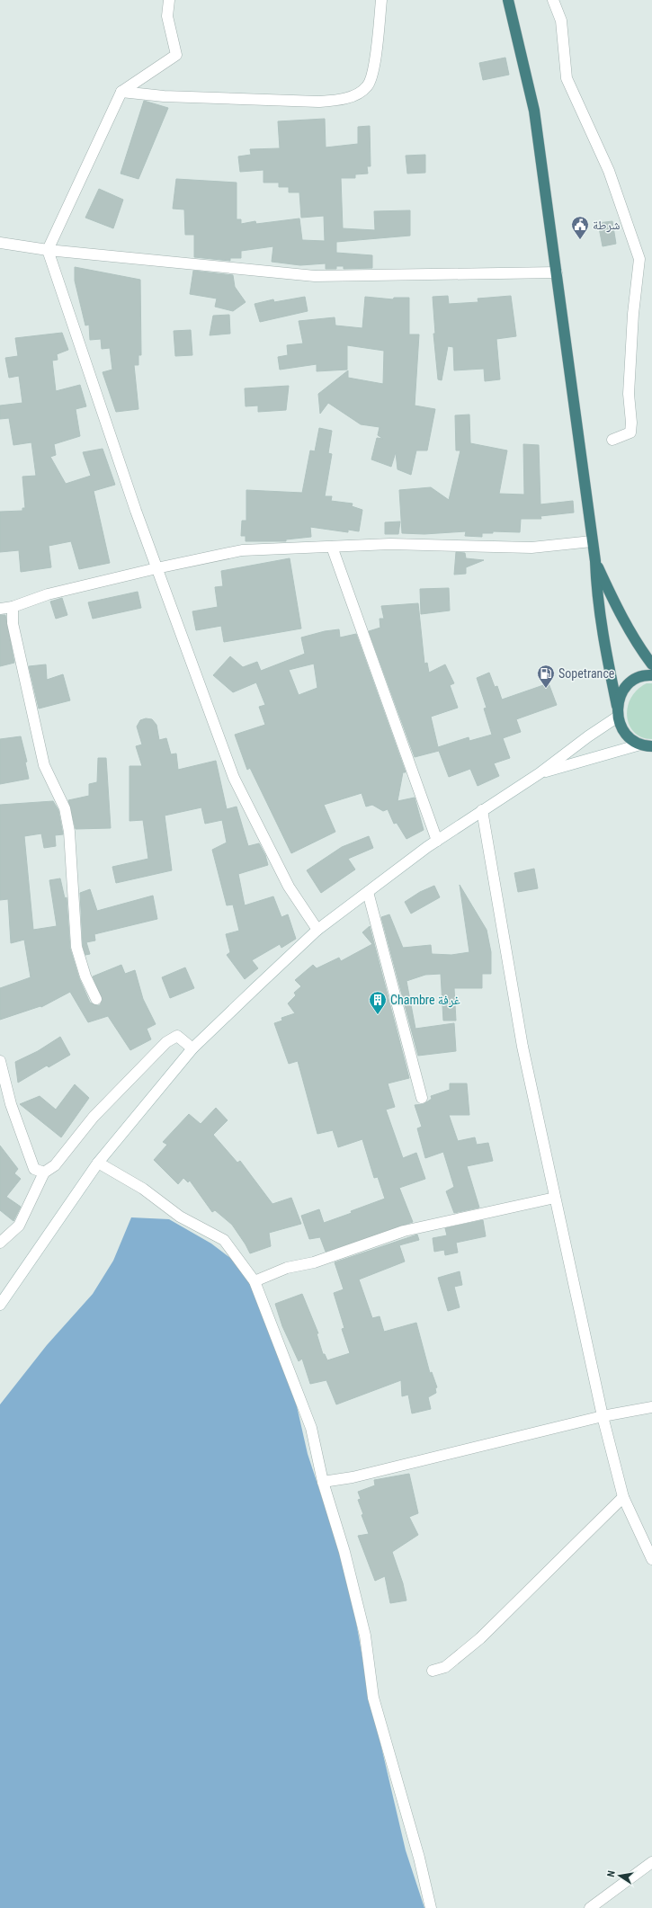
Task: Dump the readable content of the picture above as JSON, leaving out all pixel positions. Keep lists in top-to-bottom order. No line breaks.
{"places":{"public building":["شرطة"],"fuel station":["Sopetrance"],"building":["Chambre غرفة"]},"north":"left"}
